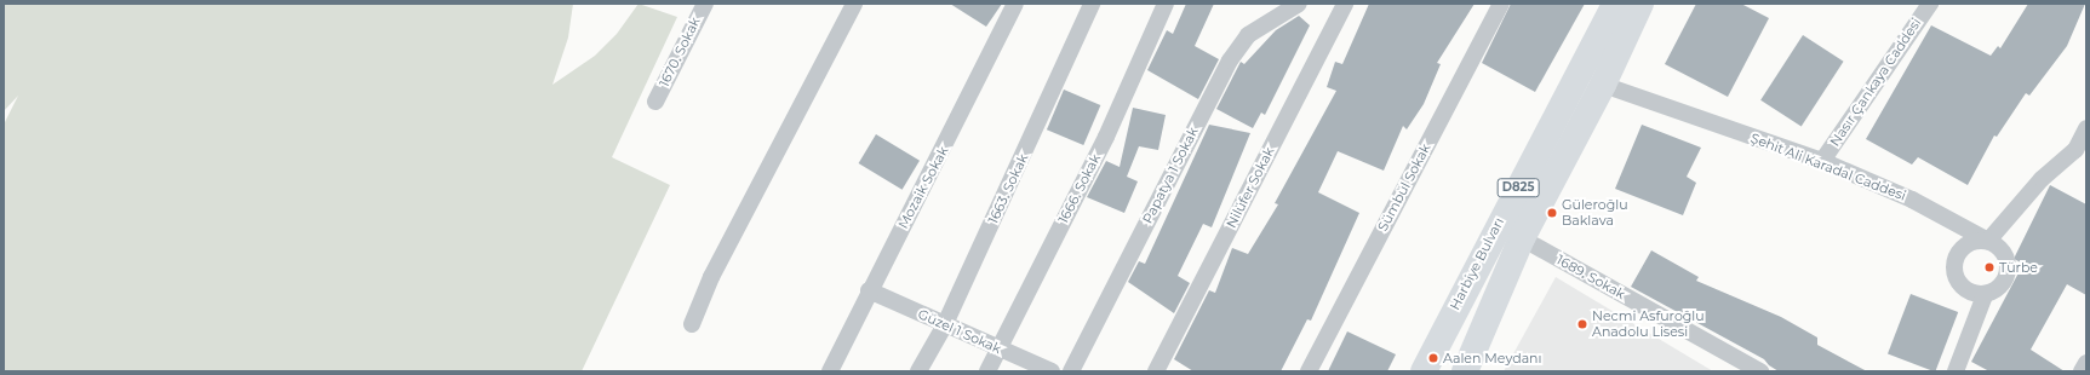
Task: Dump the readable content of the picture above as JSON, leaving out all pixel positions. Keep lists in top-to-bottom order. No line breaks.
{"streets":{"main road":["D825","Harbiye Bulvarı"],"street":["1670. Sokak","Nasır Çankaya Caddesi","Şehit Ali Karadal Caddesi","Papatya 1 Sokak","Mozaik Sokak","Nilüfer Sokak","Sümbül Sokak","1663. Sokak","1666. Sokak","1689. Sokak","Güzel 1 Sokak"]},"crossings":[["Nasır Çankaya Caddesi","Şehit Ali Karadal Caddesi"],["Şehit Ali Karadal Caddesi","D825"],["Mozaik Sokak","Güzel 1 Sokak"],["D825","1689. Sokak"],["1663. Sokak","Güzel 1 Sokak"],["1666. Sokak","Güzel 1 Sokak"]],"places":["Güleroğlu Baklava","Türbe","Necmi Asfuroğlu Anadolu Lisesi","Aalen Meydanı"]}
